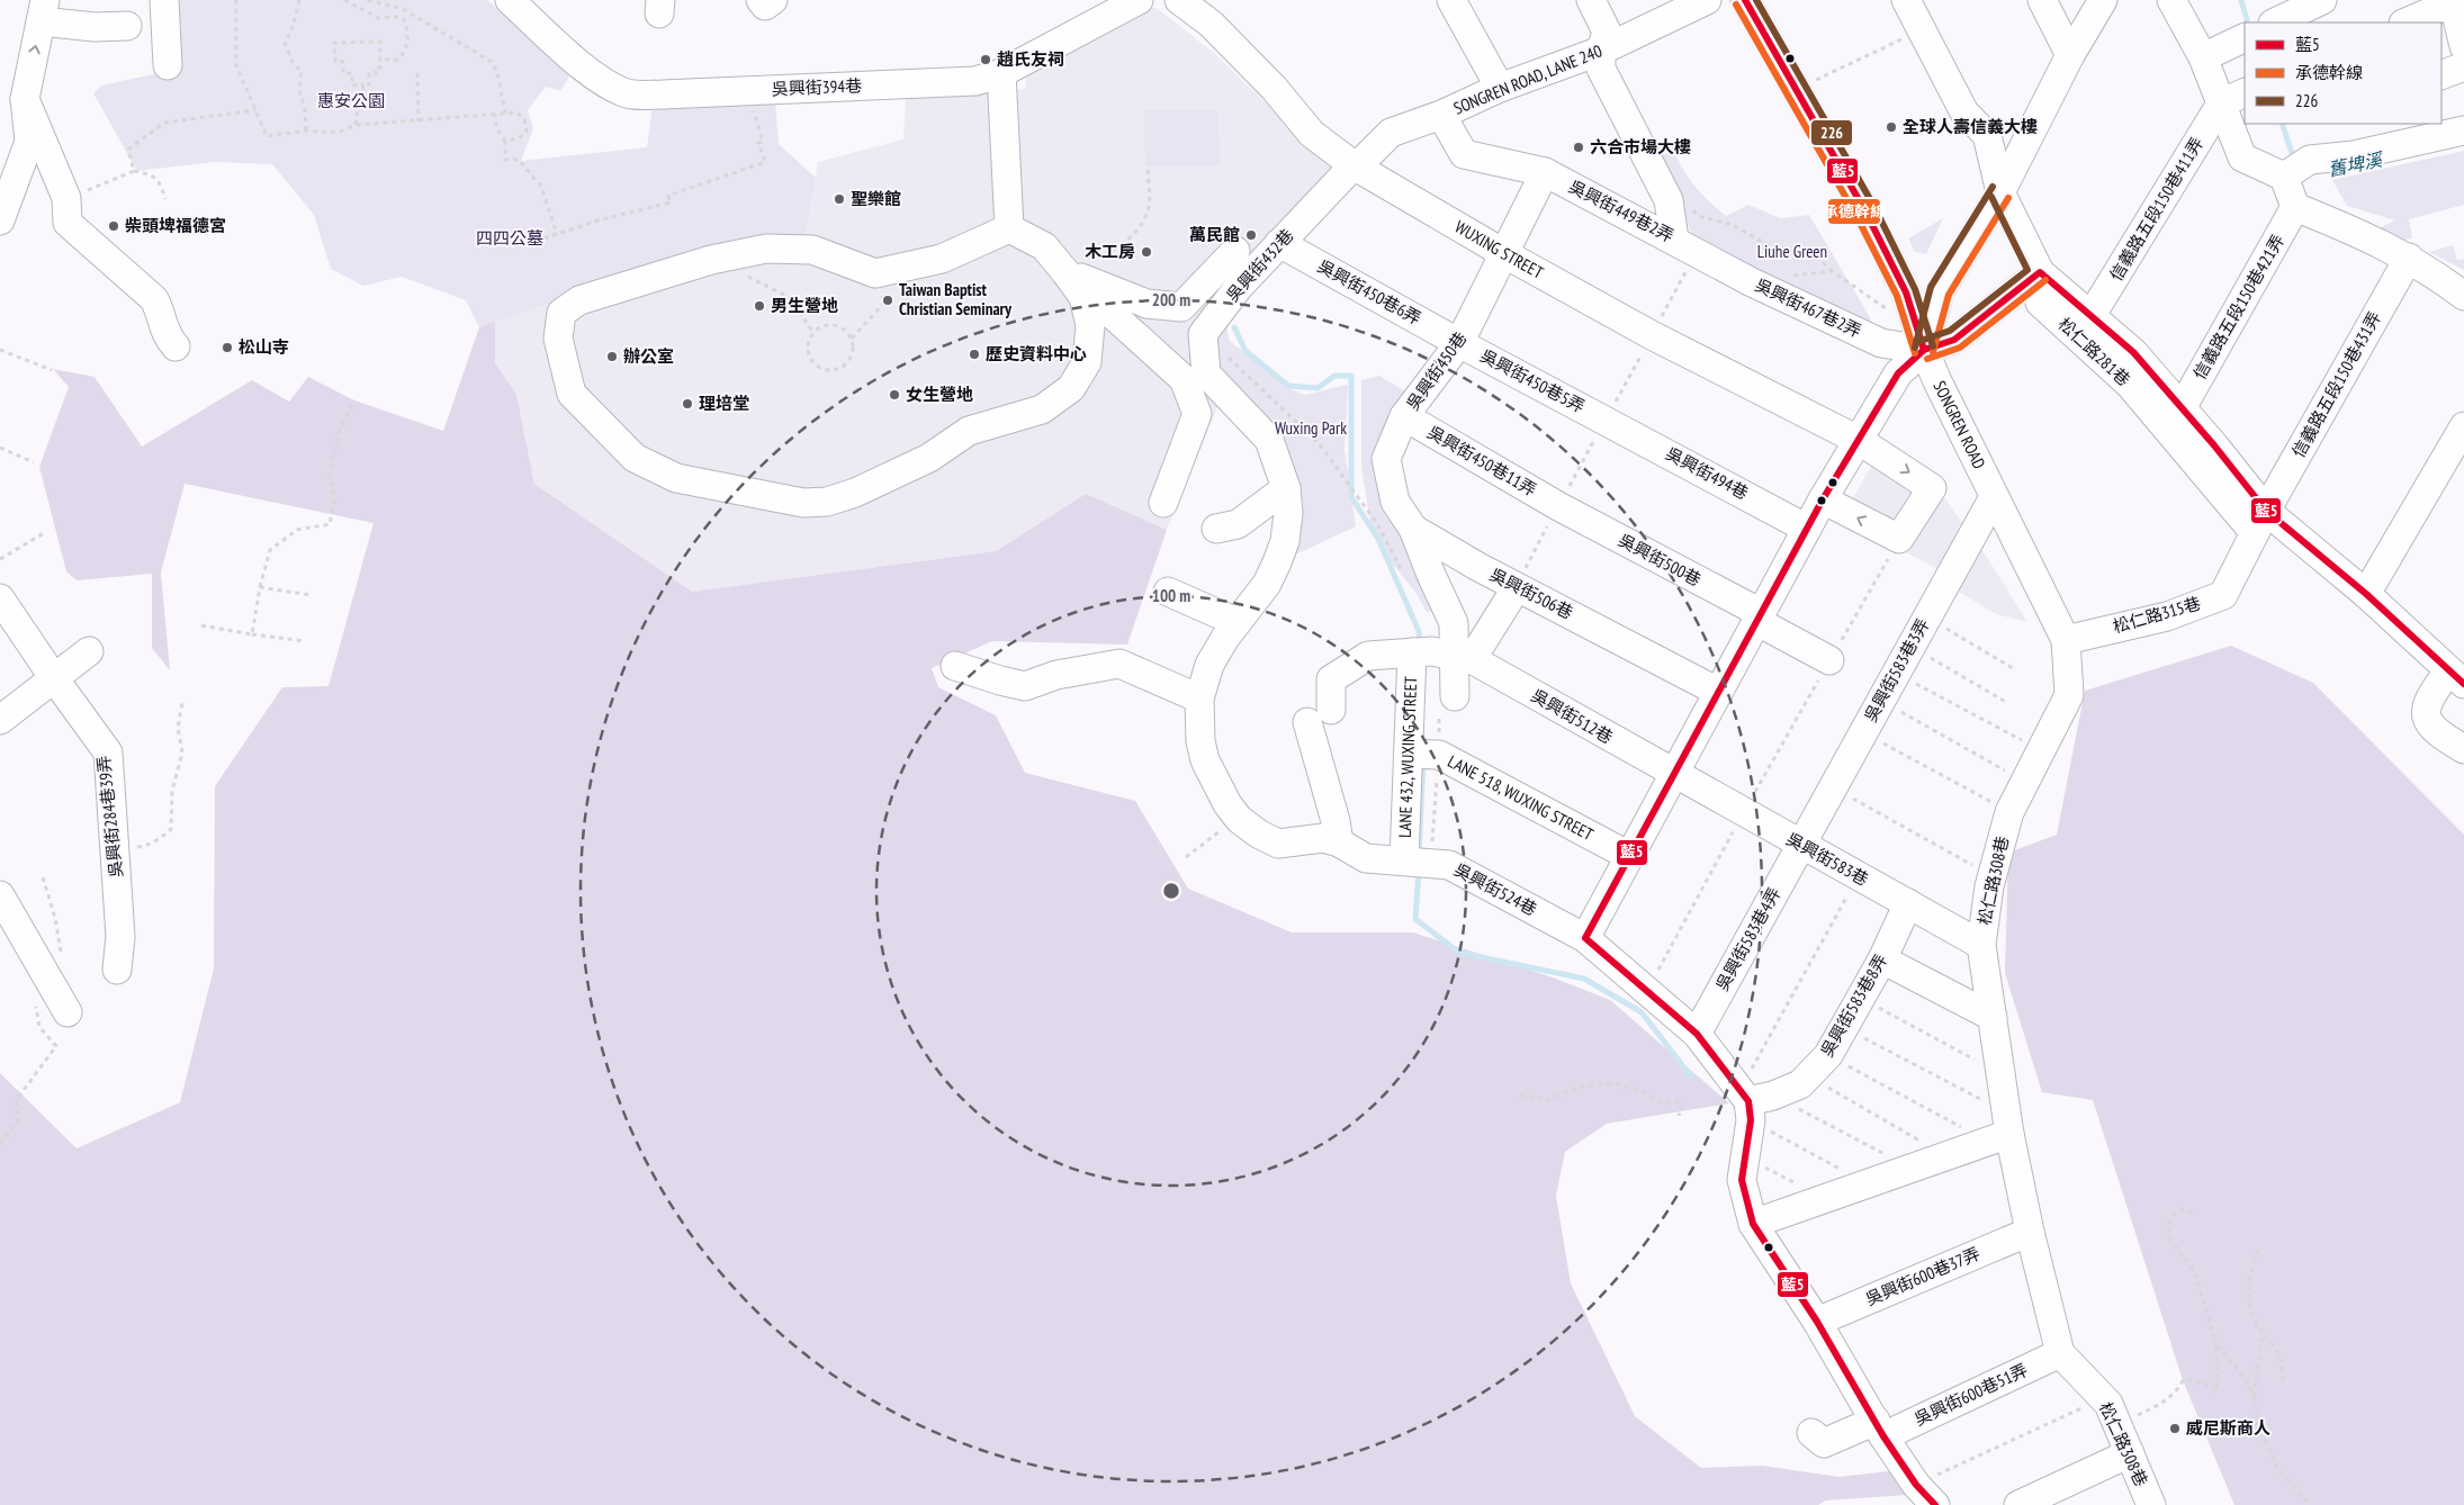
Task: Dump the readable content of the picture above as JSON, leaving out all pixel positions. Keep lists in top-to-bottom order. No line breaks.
{"streets":{"street":["SONGREN ROAD, LANE 240","吳興街394巷","信義路五段150巷411弄","吳興街449巷2弄","WUXING STREET","吳興街432巷","吳興街450巷6弄","信義路五段150巷421弄","吳興街467巷2弄","松仁路281巷","吳興街450巷","吳興街450巷5弄","信義路五段150巷431弄","SONGREN ROAD","吳興街450巷11弄","吳興街494巷","吳興街500巷","吳興街506巷","松仁路315巷","吳興街583巷3弄","吳興街512巷","LANE 432, WUXING STREET","LANE 518, WUXING STREET","吳興街284巷39弄","吳興街583巷","松仁路308巷","吳興街524巷","吳興街583巷4弄","吳興街583巷8弄","吳興街600巷37弄","吳興街600巷51弄"]},"crossings":[["SONGREN ROAD, LANE 240","吳興街449巷2弄"],["SONGREN ROAD, LANE 240","WUXING STREET"],["SONGREN ROAD, LANE 240","吳興街432巷"],["吳興街449巷2弄","吳興街467巷2弄"],["吳興街449巷2弄","吳興街450巷"],["WUXING STREET","吳興街432巷"],["WUXING STREET","吳興街450巷"],["吳興街432巷","吳興街450巷6弄"],["吳興街450巷6弄","吳興街450巷"],["吳興街450巷6弄","吳興街450巷5弄"],["吳興街467巷2弄","SONGREN ROAD"],["松仁路281巷","信義路五段150巷431弄"],["松仁路281巷","松仁路315巷"],["吳興街450巷","吳興街450巷5弄"],["吳興街450巷","吳興街450巷11弄"],["吳興街450巷","吳興街506巷"],["吳興街450巷5弄","吳興街494巷"],["信義路五段150巷431弄","松仁路315巷"],["SONGREN ROAD","松仁路315巷"],["SONGREN ROAD","吳興街583巷3弄"],["SONGREN ROAD","松仁路308巷"],["吳興街450巷11弄","吳興街500巷"],["松仁路315巷","松仁路308巷"],["吳興街583巷3弄","吳興街583巷"],["吳興街583巷3弄","吳興街583巷4弄"],["吳興街512巷","LANE 432, WUXING STREET"],["吳興街512巷","吳興街583巷"],["吳興街512巷","吳興街524巷"],["LANE 432, WUXING STREET","LANE 518, WUXING STREET"],["LANE 432, WUXING STREET","吳興街524巷"],["吳興街583巷","松仁路308巷"],["吳興街583巷","吳興街583巷4弄"],["吳興街583巷","吳興街583巷8弄"],["松仁路308巷","吳興街600巷37弄"],["松仁路308巷","吳興街600巷51弄"],["吳興街524巷","吳興街583巷4弄"],["吳興街524巷","吳興街583巷8弄"]],"water":["舊埤溪"],"parks":["惠安公園","四四公墓","Liuhe Green","Wuxing Park"],"places":["趙氏友祠","全球人壽信義大樓","六合市場大樓","聖樂館","柴頭埤福德宮","萬民館","木工房","Taiwan Baptist Christian Seminary","男生營地","松山寺","歷史資料中心","辦公室","女生營地","理培堂","威尼斯商人"],"lines":["transit line 藍5","transit line 226","transit line 承德幹線"],"legend":["藍5","承德幹線","226"],"rings":["200 m","100 m"]}
